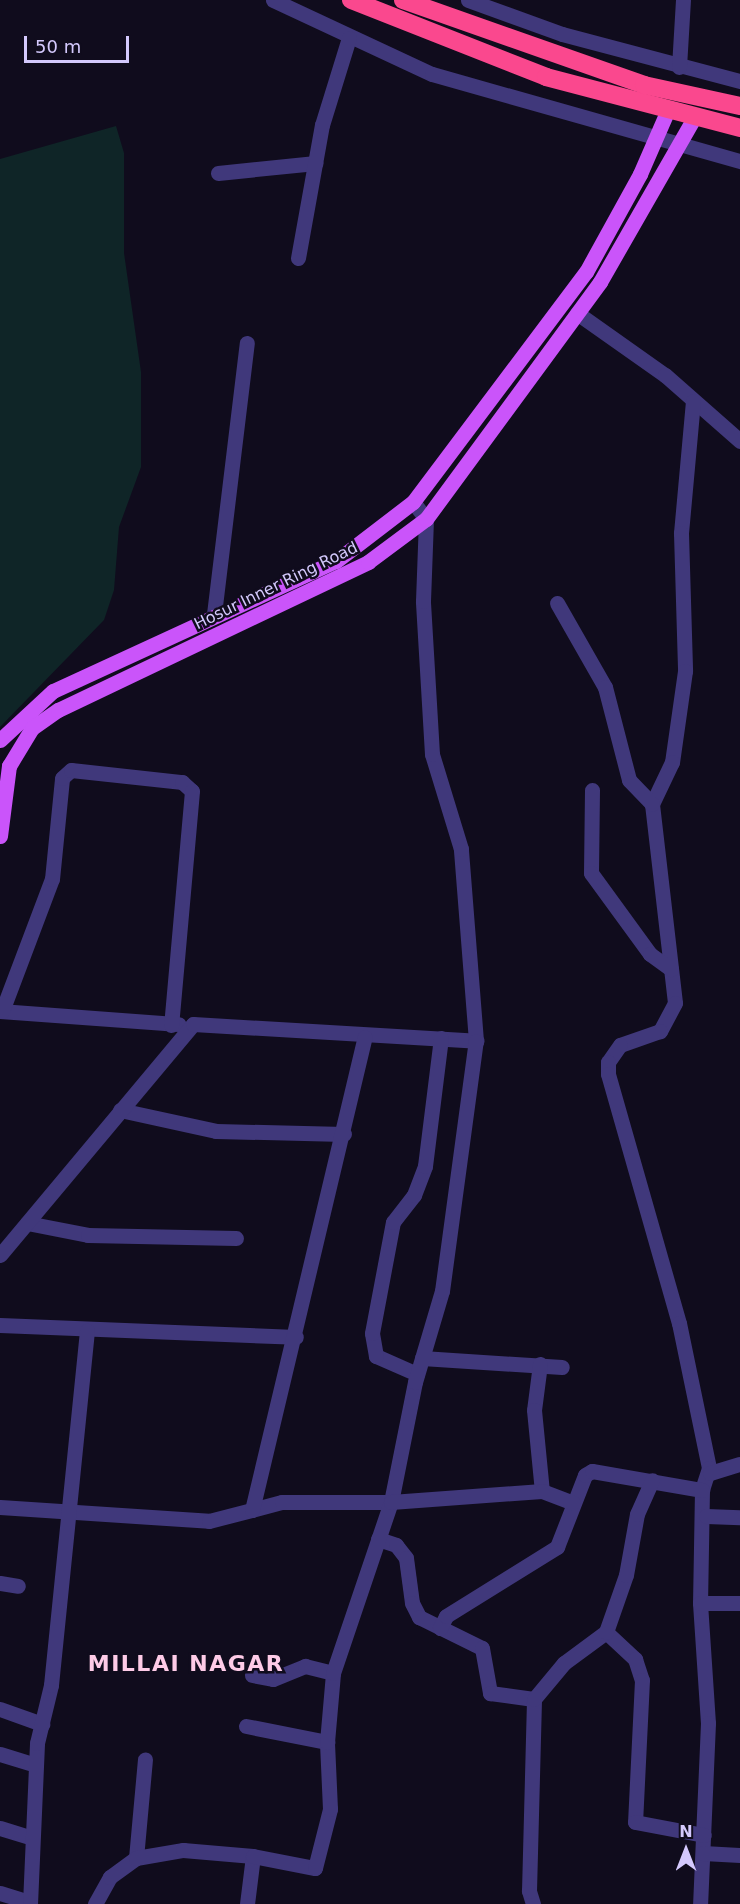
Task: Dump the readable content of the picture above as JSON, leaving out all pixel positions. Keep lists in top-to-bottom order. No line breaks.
{"streets":{"main road":["Hosur Inner Ring Road"]},"districts":["MILLAI NAGAR"],"scale_bar":"50 m","north":"top"}
